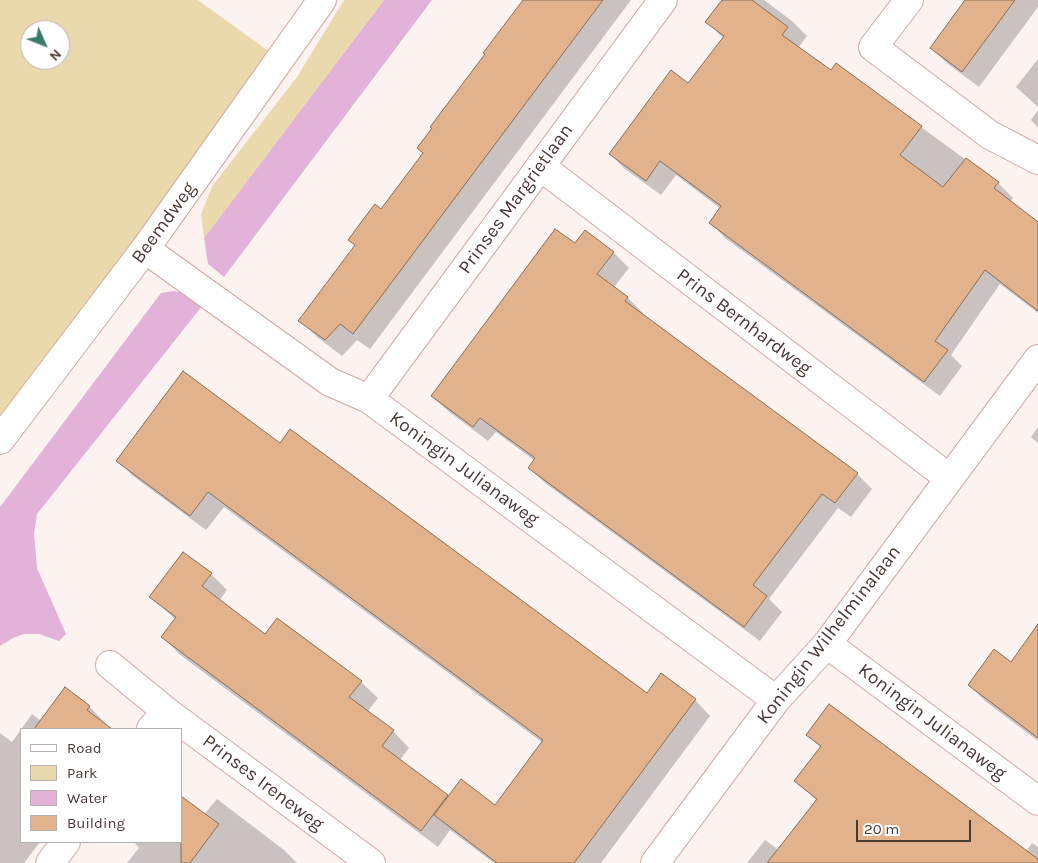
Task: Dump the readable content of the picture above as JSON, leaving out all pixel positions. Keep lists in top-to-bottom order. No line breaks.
{"streets":{"street":["Prinses Margrietlaan","Beemdweg","Prins Bernhardweg","Koningin Julianaweg","Koningin Wilhelminalaan","Prinses Ireneweg"]},"crossings":[["Prinses Margrietlaan","Prins Bernhardweg"],["Prinses Margrietlaan","Koningin Julianaweg"],["Beemdweg","Koningin Julianaweg"],["Prins Bernhardweg","Koningin Wilhelminalaan"],["Koningin Julianaweg","Koningin Wilhelminalaan"]],"legend":["Road","Park","Water","Building"],"scale_bar":"20 m","north":"bottom right"}
